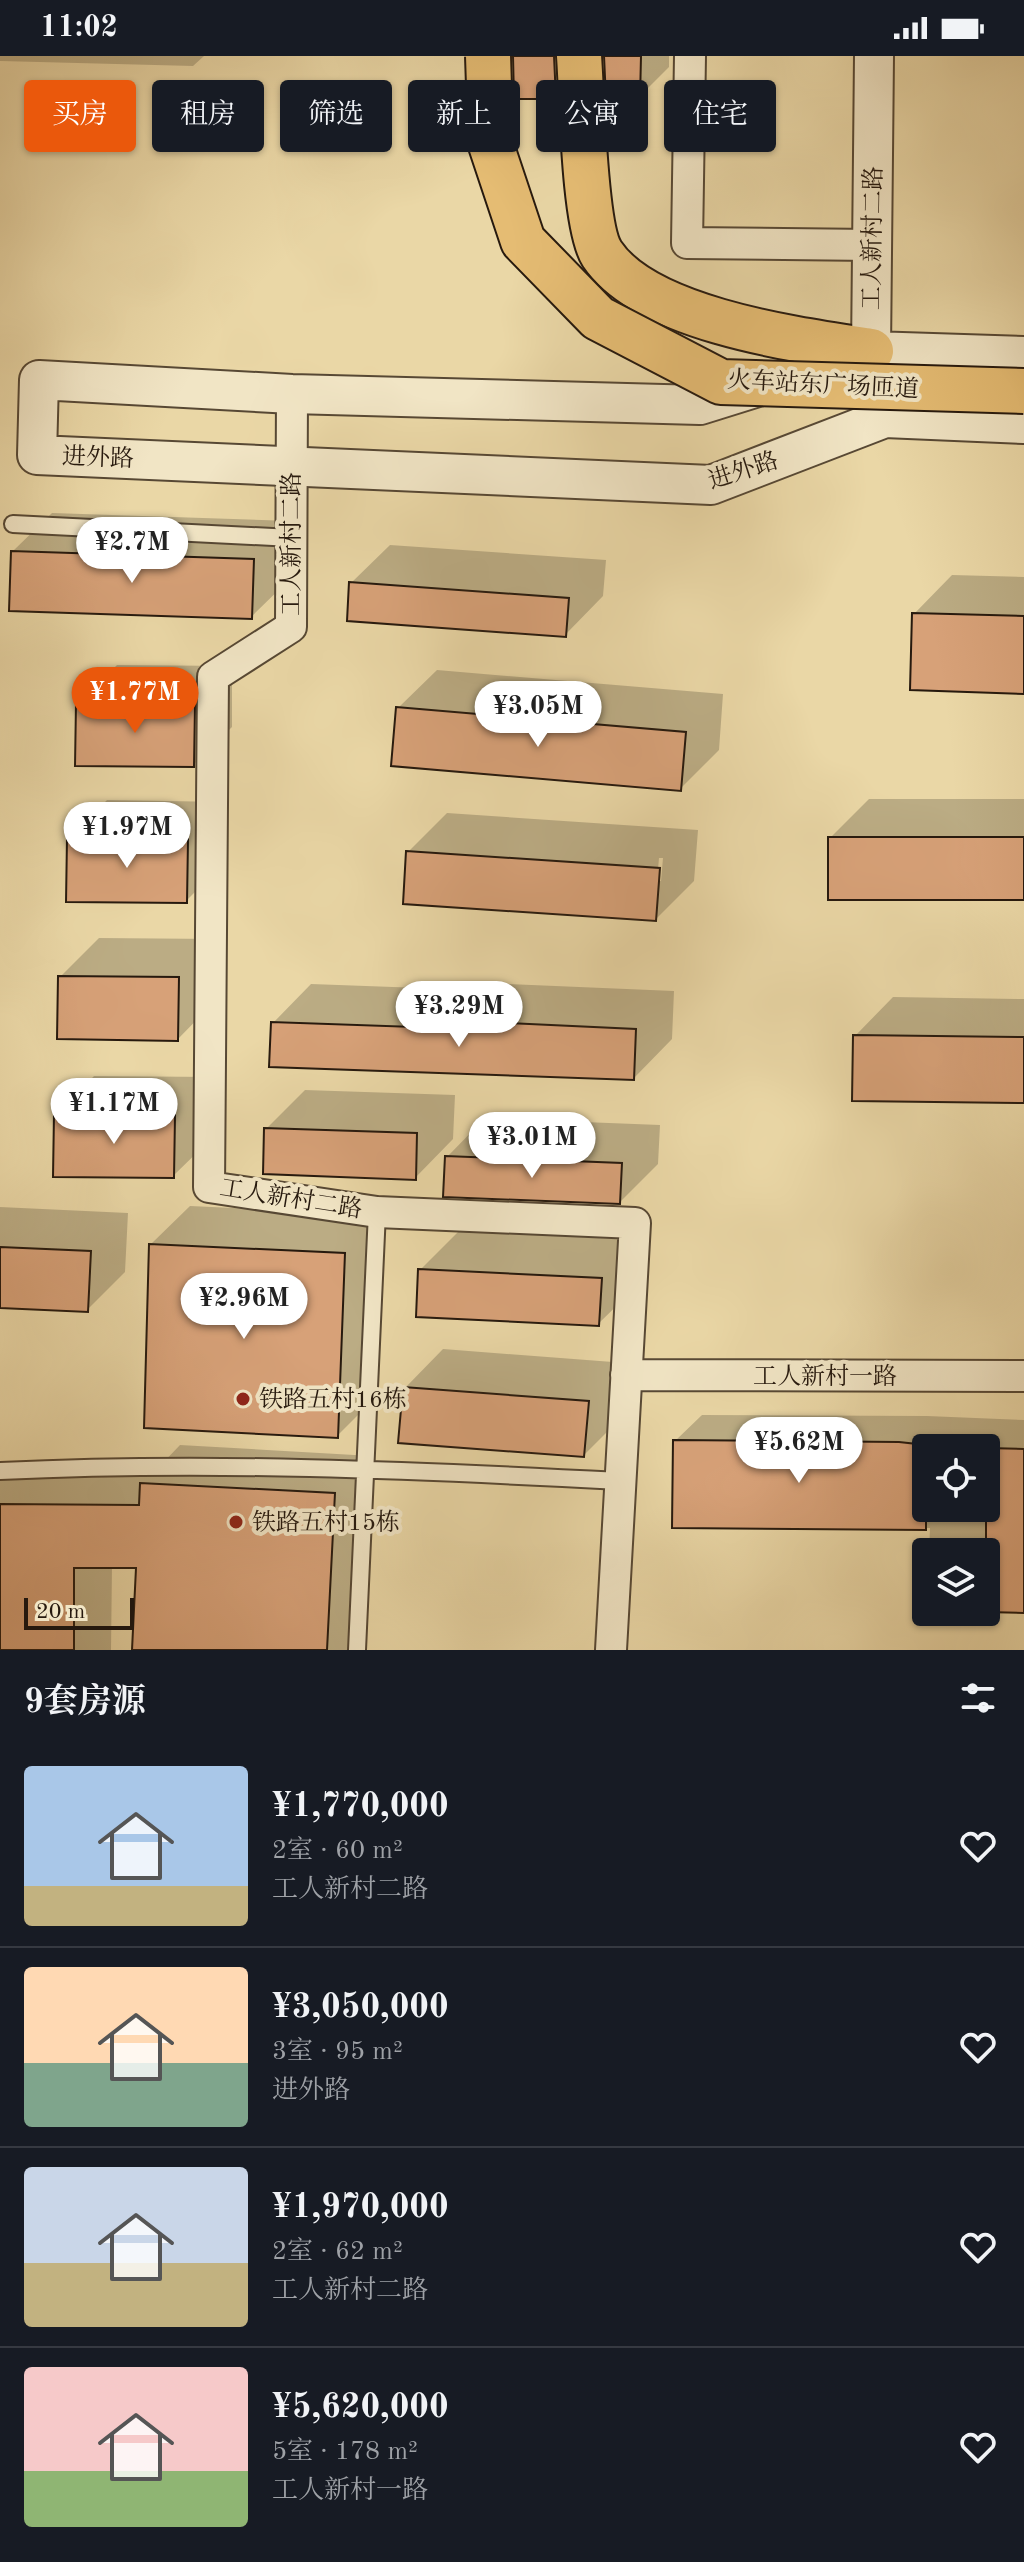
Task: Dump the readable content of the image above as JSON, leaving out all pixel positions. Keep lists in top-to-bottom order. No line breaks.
{"streets":{"highway":["火车站东广场匝道"],"street":["工人新村二路","进外路","工人新村一路"]},"crossings":[["工人新村二路","火车站东广场匝道"],["工人新村二路","进外路"],["工人新村二路","工人新村一路"],["火车站东广场匝道","进外路"]],"places":["铁路五村16栋","铁路五村15栋"],"scale_bar":"20 m","page":{"status":"11:02","chip":["买房","租房","筛选","新上","公寓","住宅"],"price":["¥2.7M","¥1.77M","¥3.05M","¥1.97M","¥3.29M","¥1.17M","¥3.01M","¥2.96M","¥5.62M"],"scale":"20 m","heading":"9套房源","list":[{"name":"¥1,770,000","note":"2室 · 60 m² · 工人新村二路"},{"name":"¥3,050,000","note":"3室 · 95 m² · 进外路"},{"name":"¥1,970,000","note":"2室 · 62 m² · 工人新村二路"},{"name":"¥5,620,000","note":"5室 · 178 m² · 工人新村一路"}]}}
